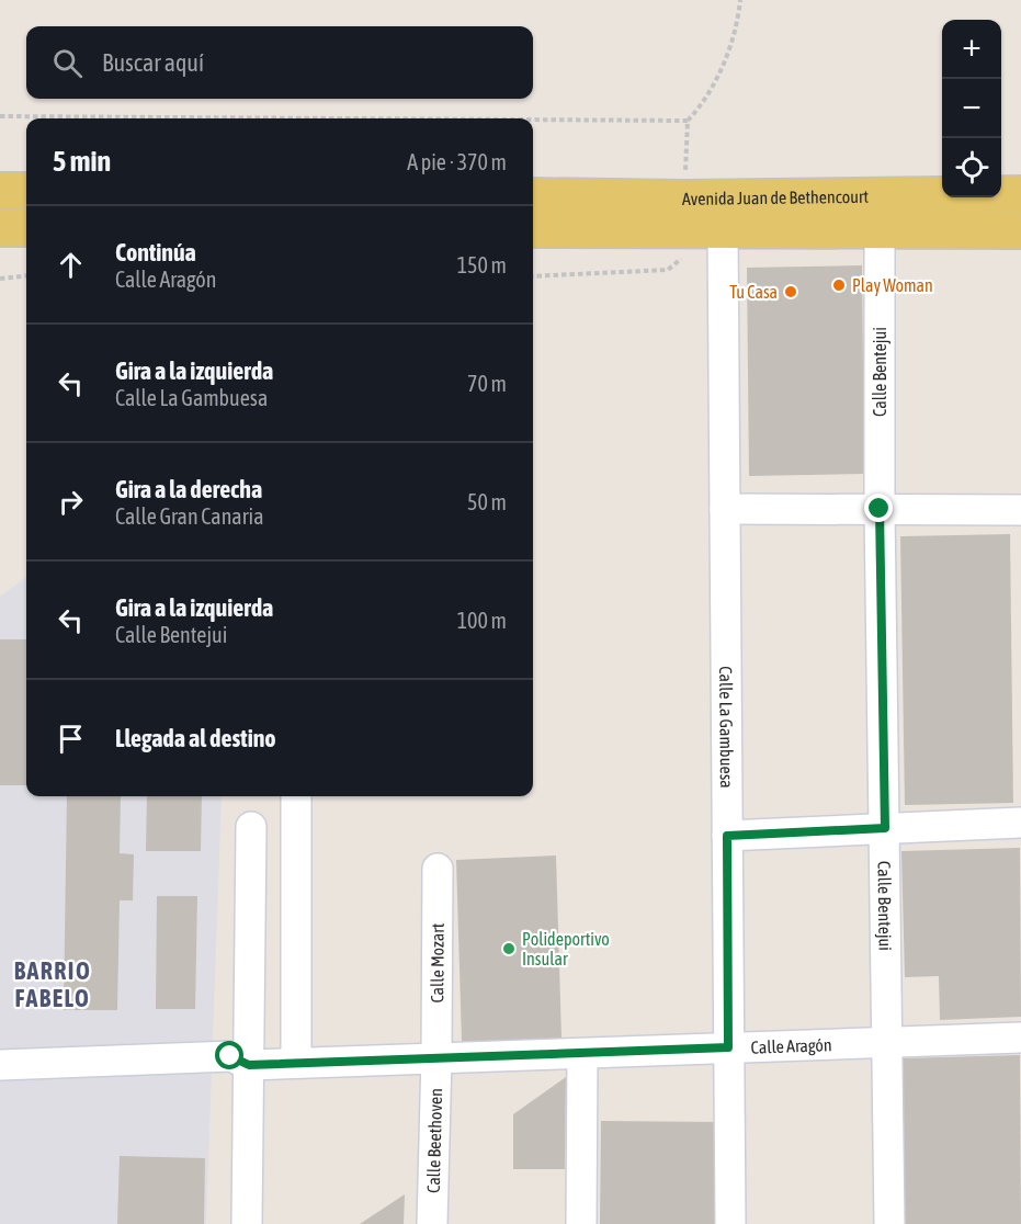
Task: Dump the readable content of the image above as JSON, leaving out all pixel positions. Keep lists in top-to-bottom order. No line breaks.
{"streets":{"main road":["Avenida Juan de Bethencourt"],"street":["Calle Bentejui","Calle La Gambuesa","Calle Mozart","Calle Aragón","Calle Beethoven"]},"crossings":[["Avenida Juan de Bethencourt","Calle Bentejui"],["Avenida Juan de Bethencourt","Calle La Gambuesa"],["Calle Bentejui","Calle Aragón"],["Calle La Gambuesa","Calle Aragón"],["Calle Mozart","Calle Aragón"],["Calle Mozart","Calle Beethoven"],["Calle Aragón","Calle Beethoven"]],"districts":["BARRIO FABELO"],"places":["Play Woman","Tu Casa","Polideportivo Insular"],"page":{"map_buttons":["+","−"],"search":"Buscar aquí","heading":["5 min","A pie · 370 m"],"list":[["Continúa","Calle Aragón","150 m"],["Gira a la izquierda","Calle La Gambuesa","70 m"],["Gira a la derecha","Calle Gran Canaria","50 m"],["Gira a la izquierda","Calle Bentejui","100 m"],"Llegada al destino"]}}
